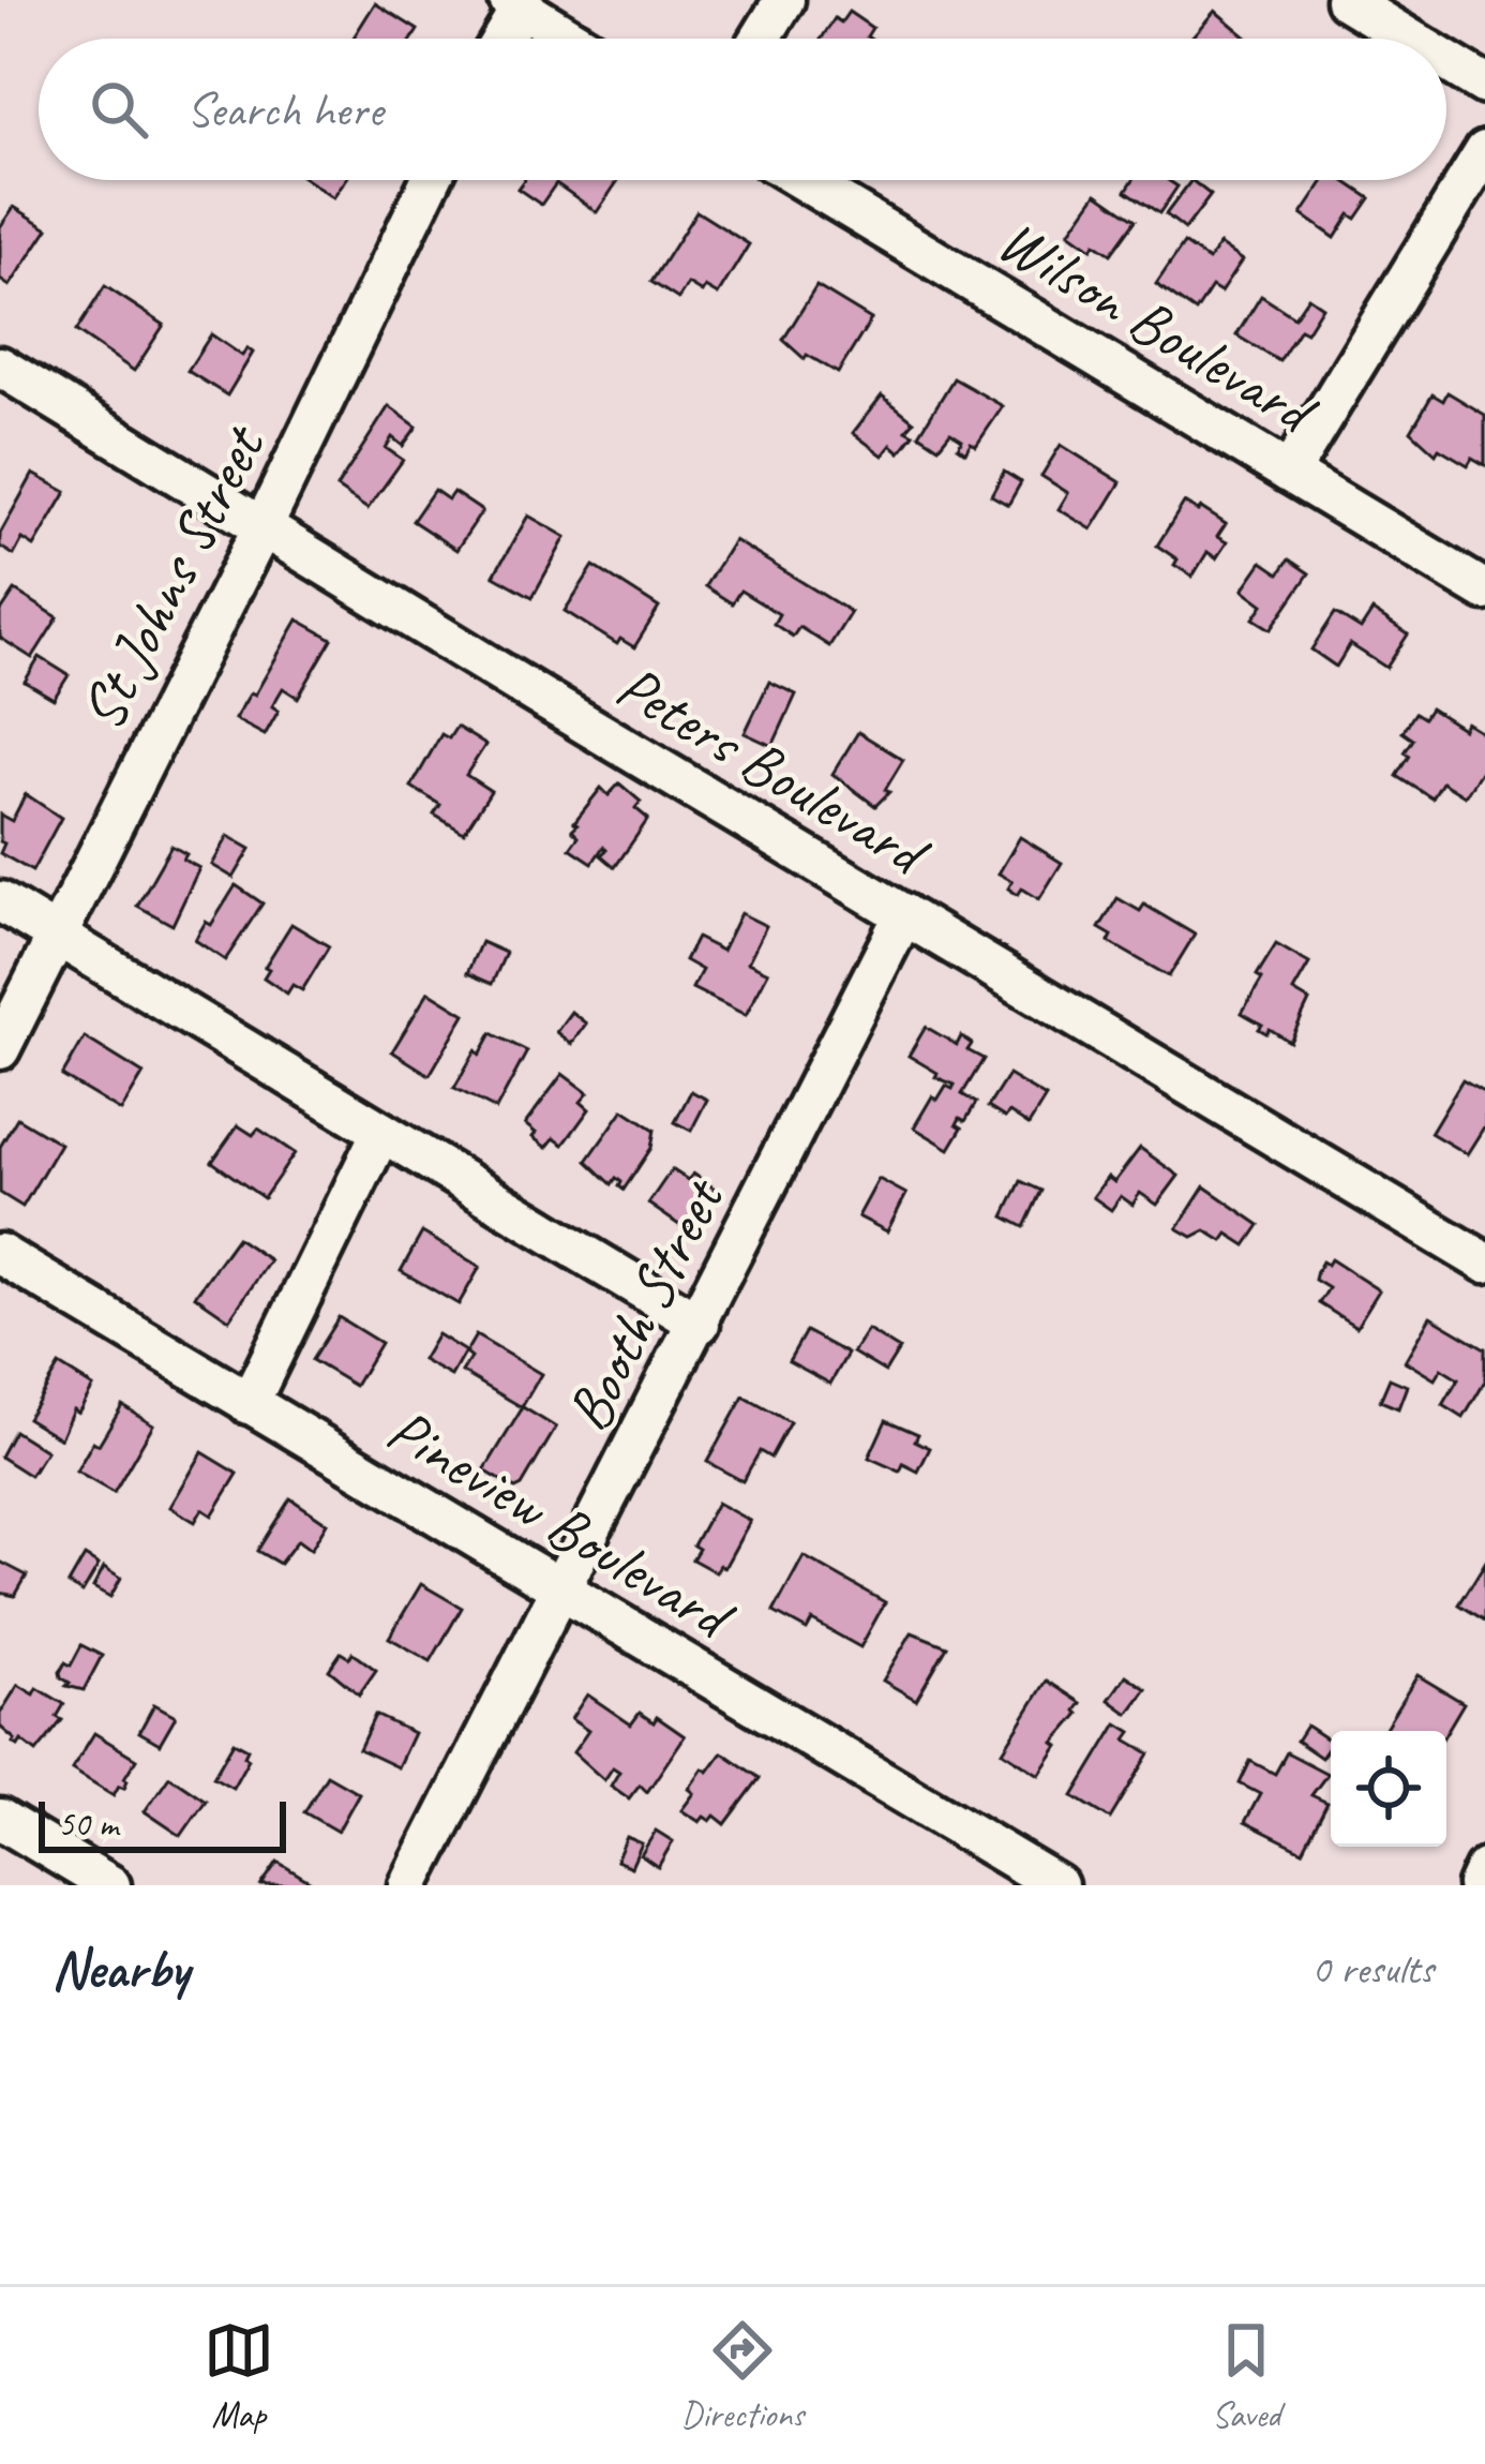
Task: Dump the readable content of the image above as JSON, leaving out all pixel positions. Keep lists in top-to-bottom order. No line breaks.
{"streets":{"street":["Wilson Boulevard","St Johns Street","Peters Boulevard","Booth Street","Pineview Boulevard"]},"crossings":[["St Johns Street","Peters Boulevard"],["Peters Boulevard","Booth Street"],["Booth Street","Pineview Boulevard"]],"scale_bar":"50 m","page":{"search":"Search here","scale":"50 m","heading":["Nearby","0 results"],"nav":["Map","Directions","Saved"]}}
